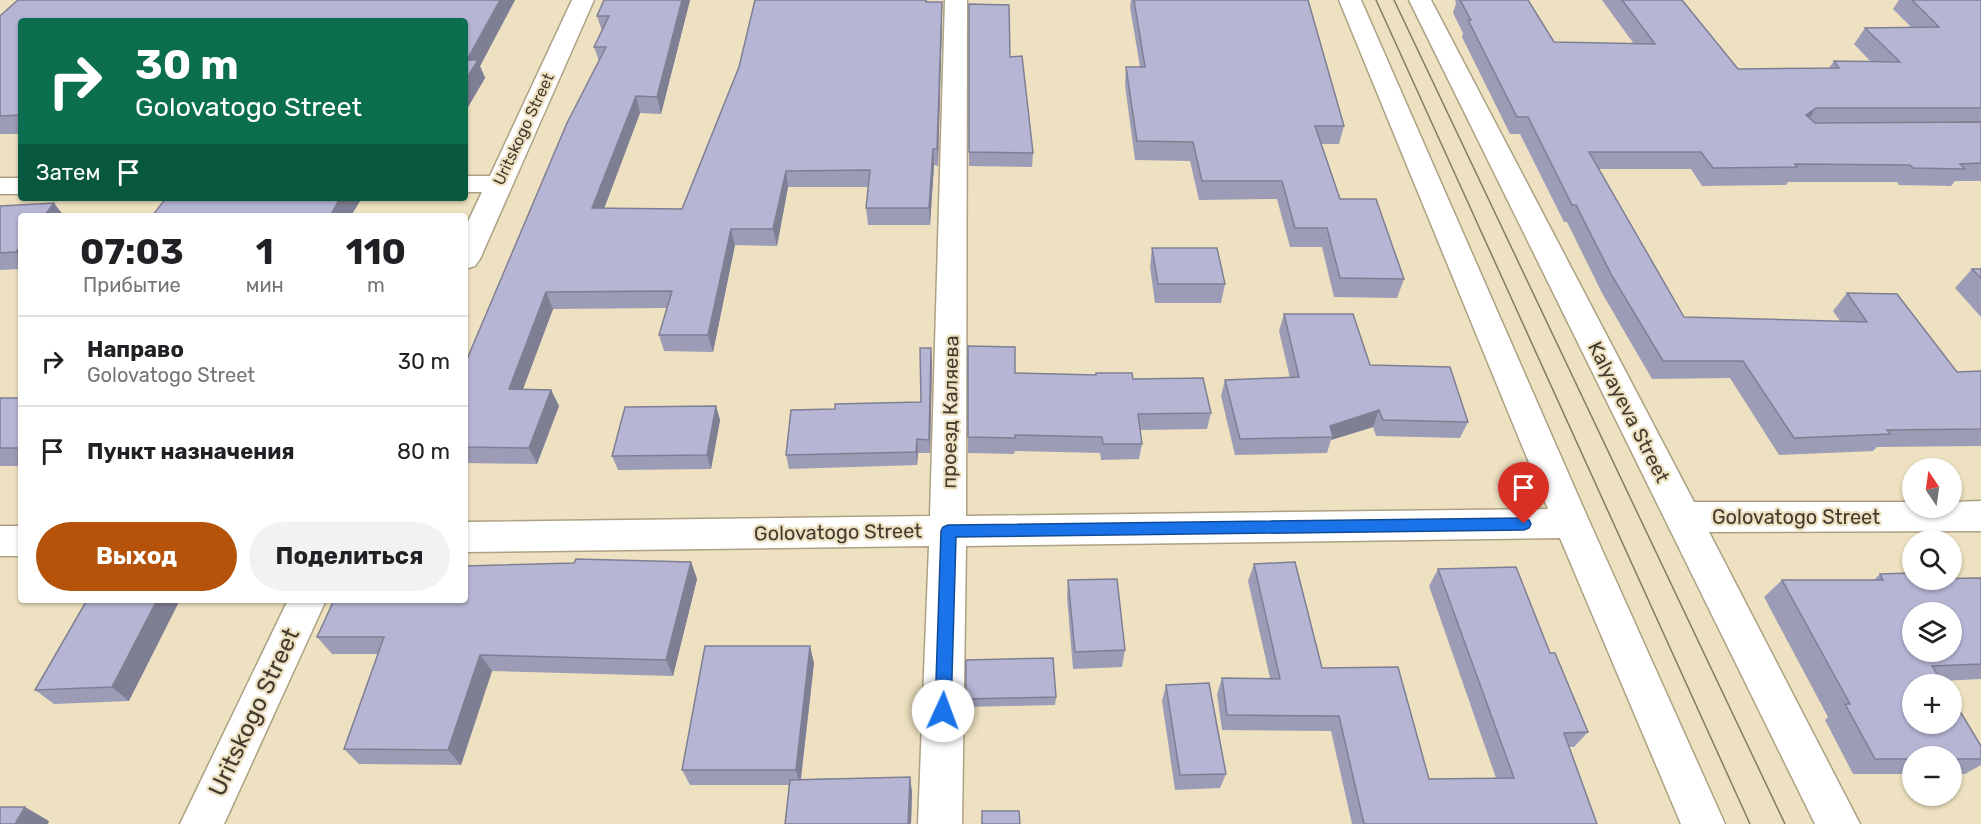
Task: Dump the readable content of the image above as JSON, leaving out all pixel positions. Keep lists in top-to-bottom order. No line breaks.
{"streets":{"street":["Uritskogo Street","проезд Каляева","Kalyayeva Street","Golovatogo Street"]},"crossings":[["проезд Каляева","Golovatogo Street"],["Kalyayeva Street","Golovatogo Street"]],"north":"top","page":{"turn":["30 m","Golovatogo Street"],"then":"Затем","eta":["07:03","Прибытие","1","мин","110","m"],"list":[{"name":"Направо","note":"Golovatogo Street","value":"30 m"},{"name":"Пункт назначения","value":"80 m"}],"map_buttons":["+","−"],"buttons":["Выход","Поделиться"]}}
